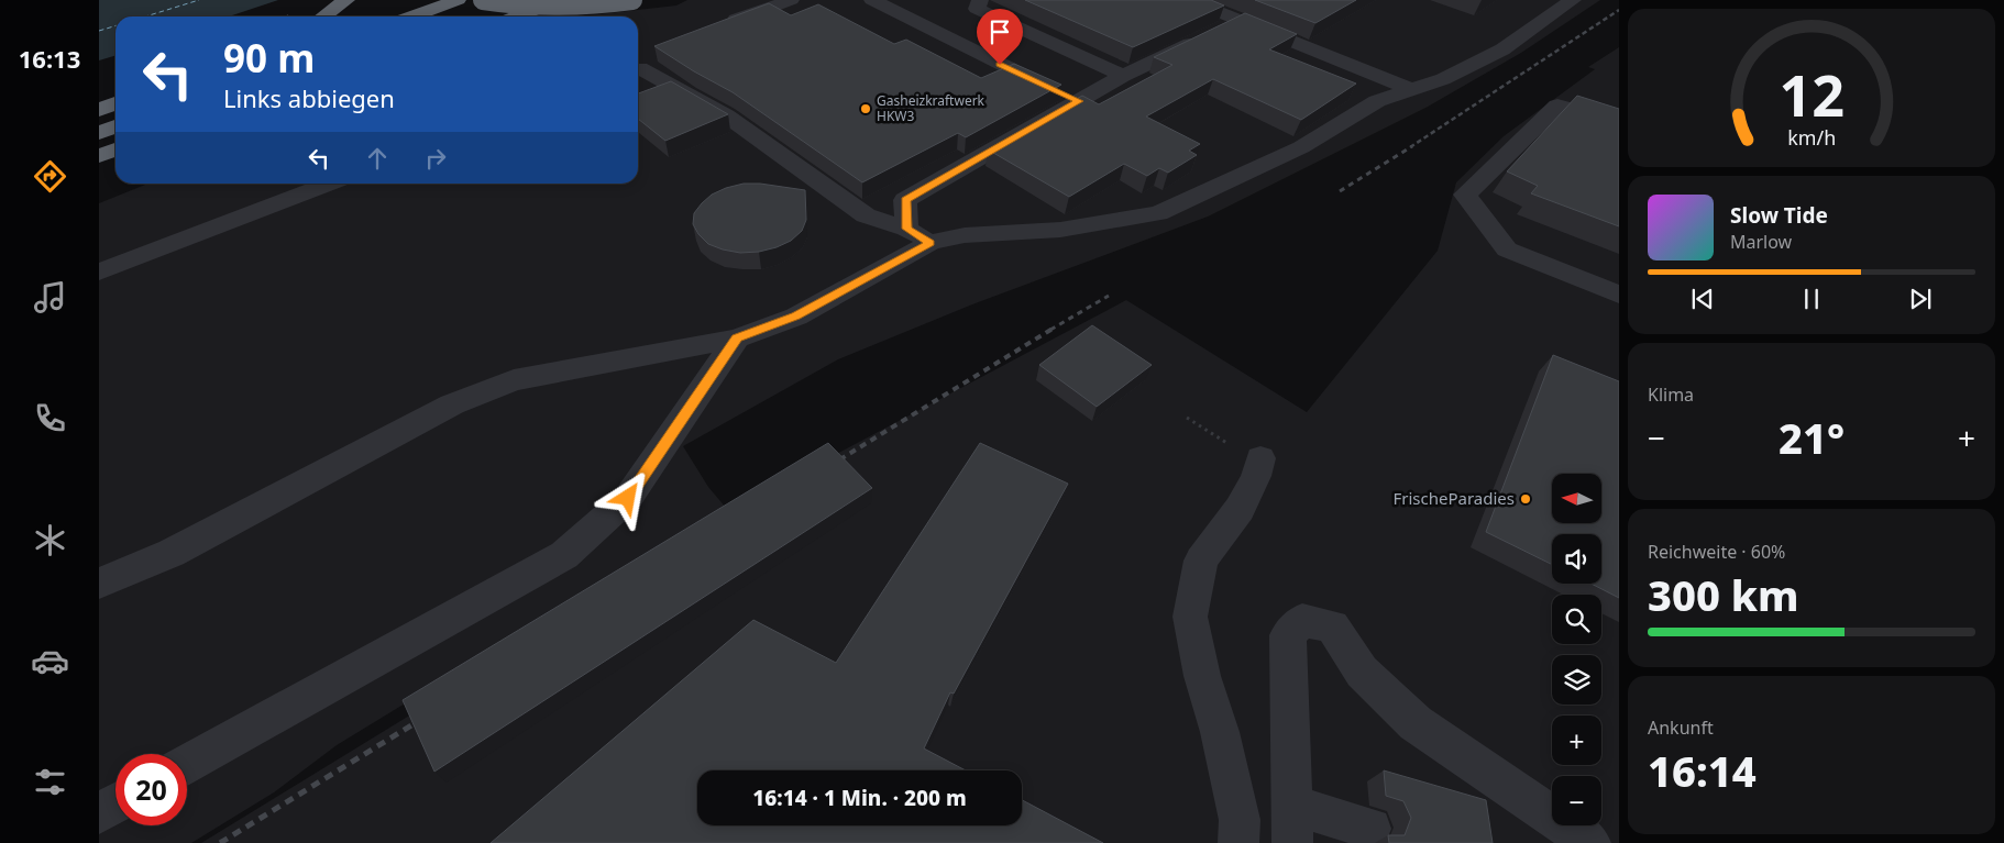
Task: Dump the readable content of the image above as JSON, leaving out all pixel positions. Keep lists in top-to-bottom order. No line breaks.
{"places":["Gasheizkraftwerk HKW3","FrischeParadies"],"north":"left","page":{"tabs":"16:13","turn":["90 m","Links abbiegen"],"song":["Slow Tide","Marlow"],"tile":["Klima",["Reichweite · 60%","300 km"],["Ankunft","16:14"]],"heat":["−","21°","+"],"map_buttons":["+","−"],"limit":"20","trip":"16:14 · 1 Min. · 200 m","gauge":["12","km/h"]}}
